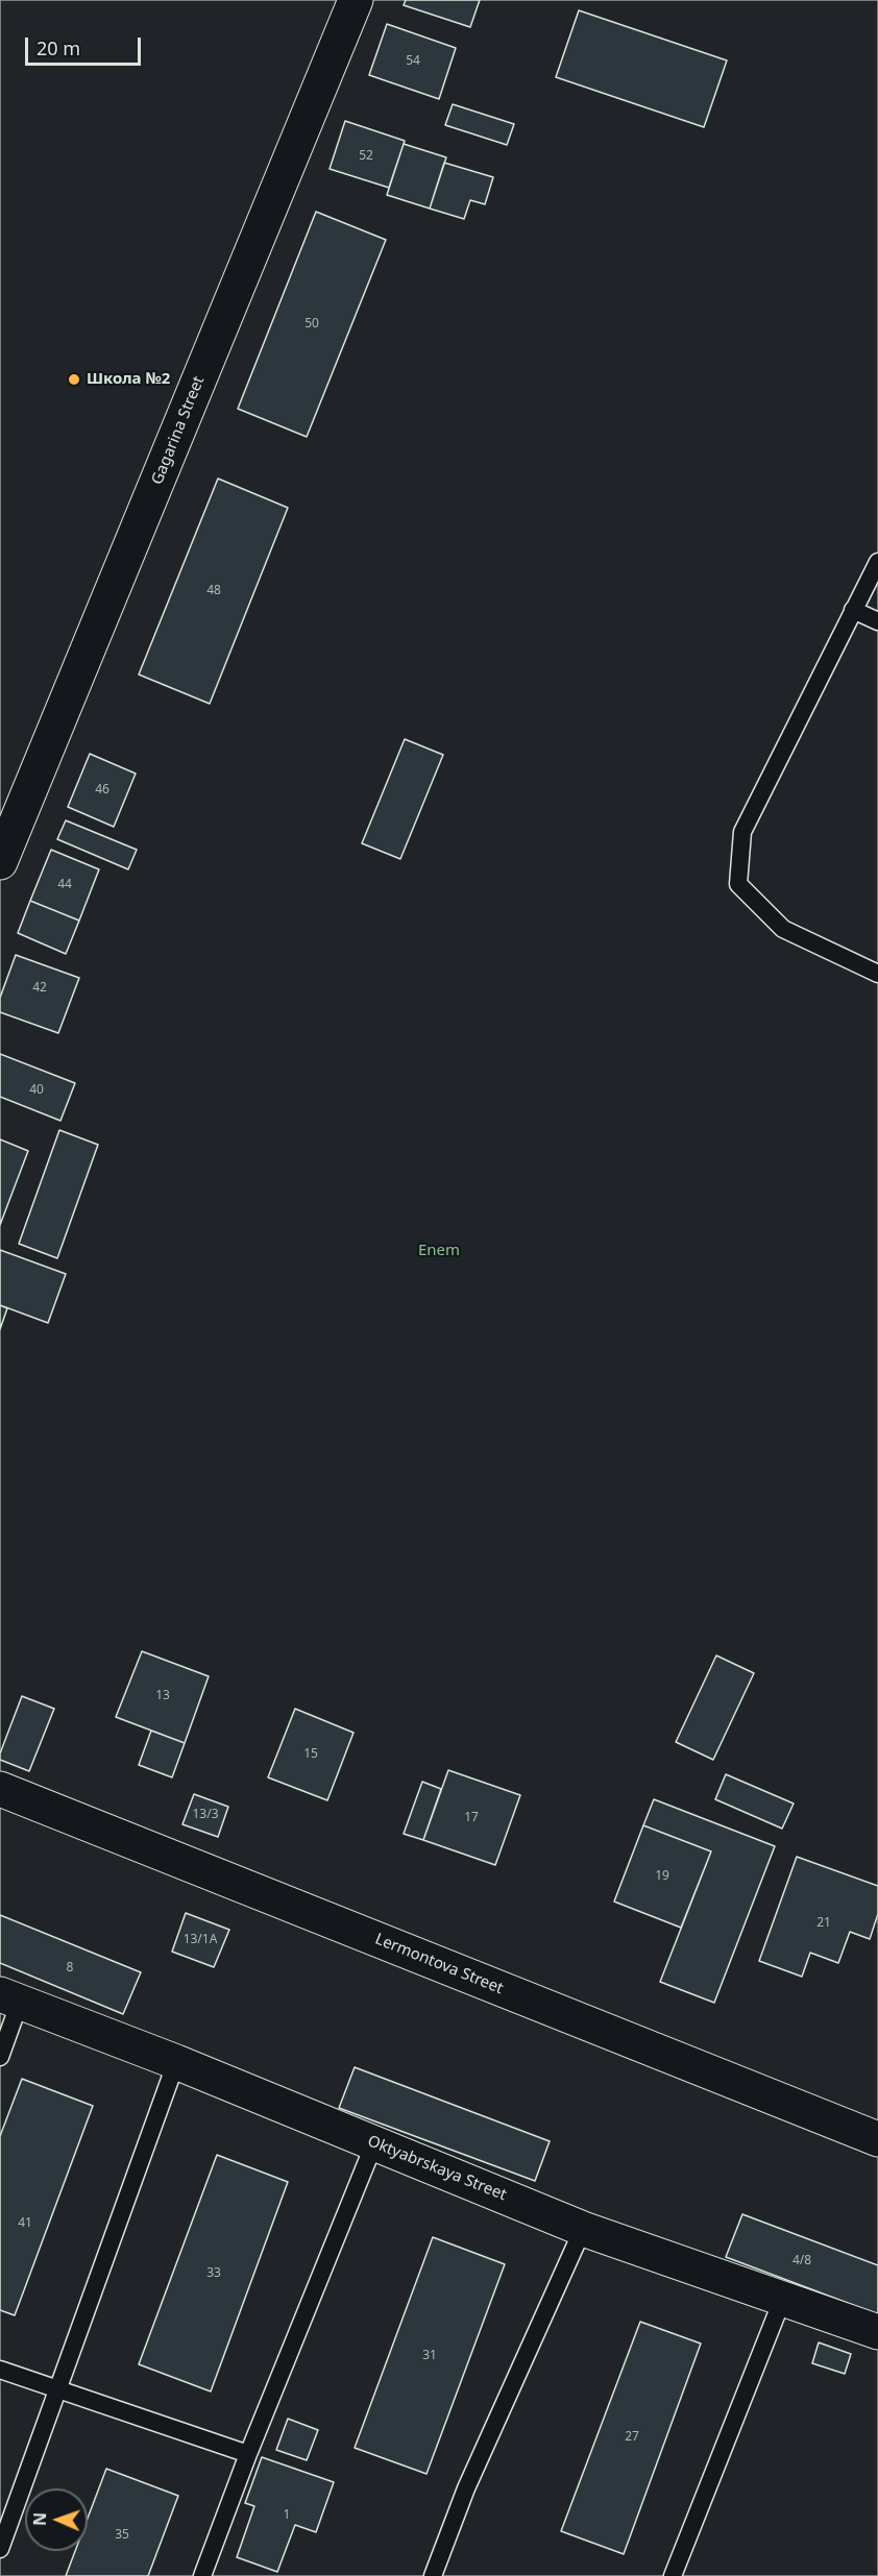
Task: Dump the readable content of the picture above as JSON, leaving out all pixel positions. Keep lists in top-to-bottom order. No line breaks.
{"streets":{"street":["Gagarina Street","Lermontova Street","Oktyabrskaya Street"]},"parks":["Enem"],"places":["Школа №2"],"house_numbers":["54","52","50","48","46","44","42","40","13","15","13/3","17","19","21","13/1А","8","41","4/8","33","31","27","1","35"],"scale_bar":"20 m","north":"left"}
